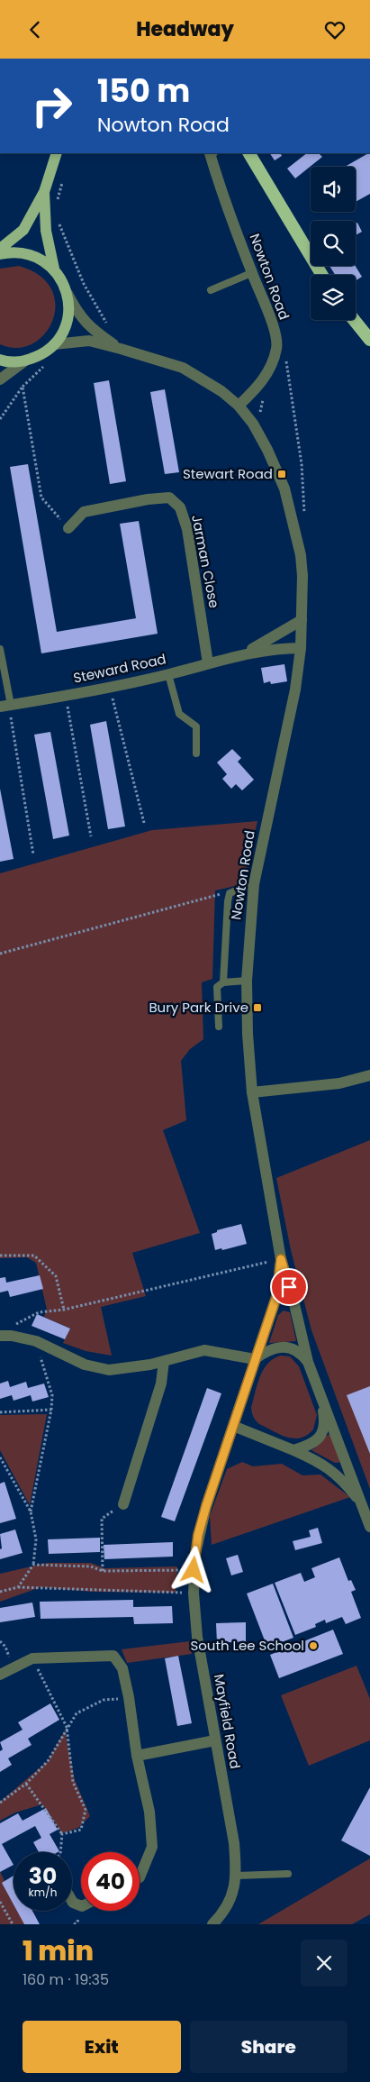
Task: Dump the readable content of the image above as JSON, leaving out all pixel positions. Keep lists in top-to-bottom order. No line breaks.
{"streets":{"street":["Nowton Road","Jarman Close","Steward Road","Mayfield Road"]},"crossings":[["Nowton Road","Steward Road"],["Nowton Road","Mayfield Road"],["Jarman Close","Steward Road"]],"places":{"transit":["Stewart Road","Bury Park Drive"],"other":["South Lee School"]},"page":{"header":"Headway","turn":["150 m","Nowton Road"],"speed":"30 km/h","limit":"40","heading":["1 min","160 m · 19:35"],"buttons":["Exit","Share"]}}
